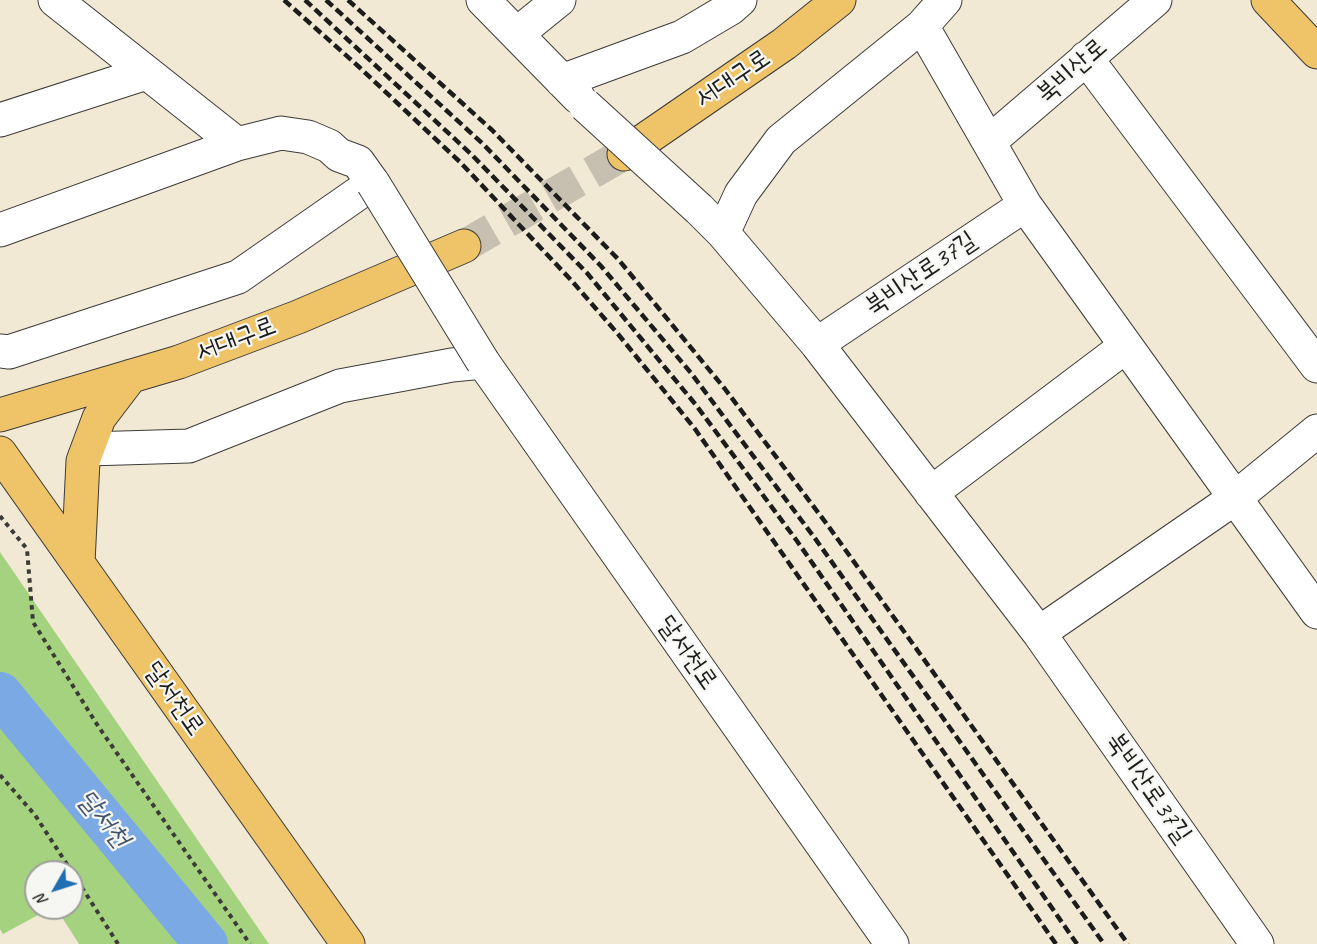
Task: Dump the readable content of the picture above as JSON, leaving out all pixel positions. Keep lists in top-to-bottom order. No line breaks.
{"streets":{"main road":["서대구로","달서천로"],"street":["북비산로","북비산로37길"]},"water":["달서천"],"north":"bottom left"}
